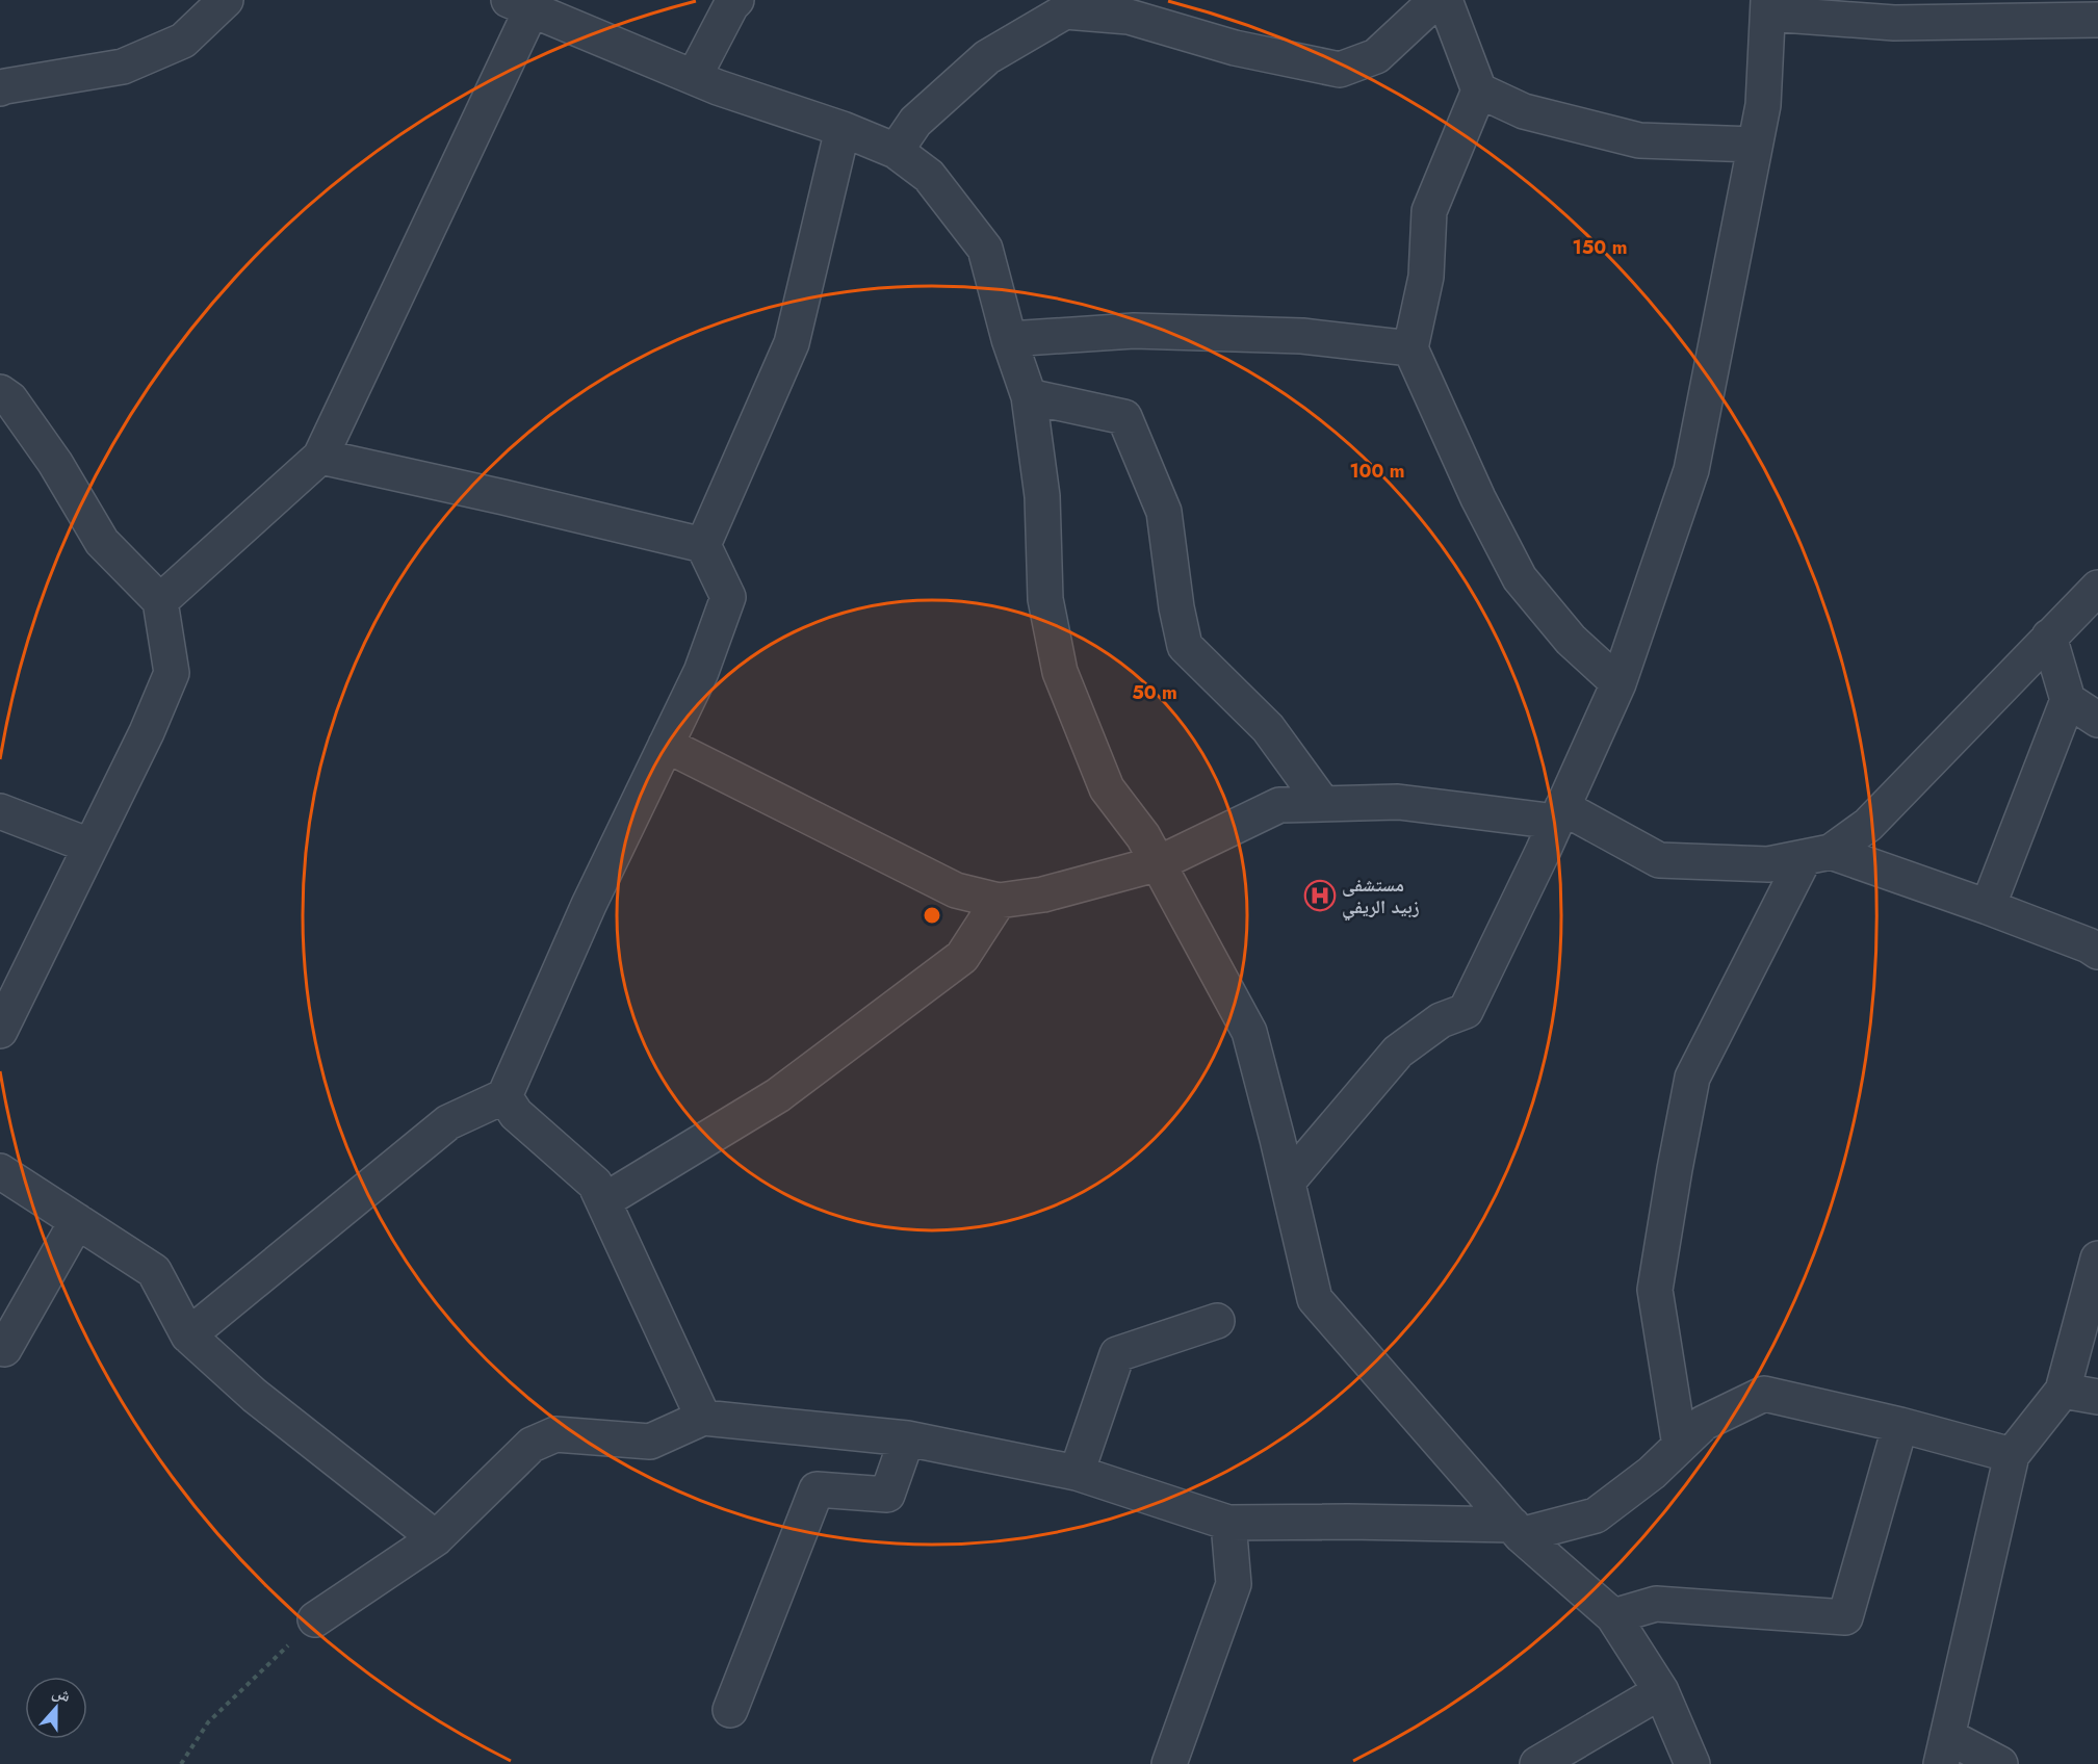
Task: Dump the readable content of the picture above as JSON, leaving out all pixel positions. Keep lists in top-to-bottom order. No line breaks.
{"places":{"hospital":["مستشفى زبيد الريفي"]},"north":"top","rings":["150 m","100 m","50 m"]}
